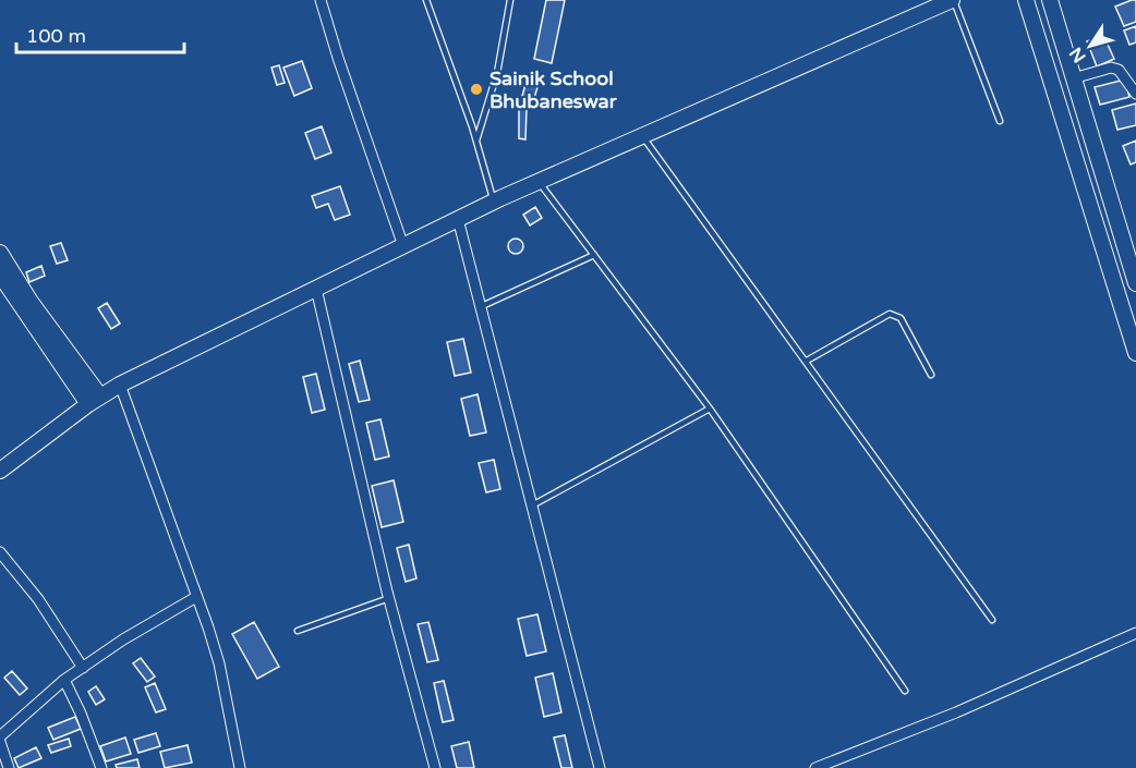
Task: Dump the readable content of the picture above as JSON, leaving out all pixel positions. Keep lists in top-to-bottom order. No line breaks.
{"places":["Sainik School Bhubaneswar"],"scale_bar":"100 m","north":"bottom left"}
